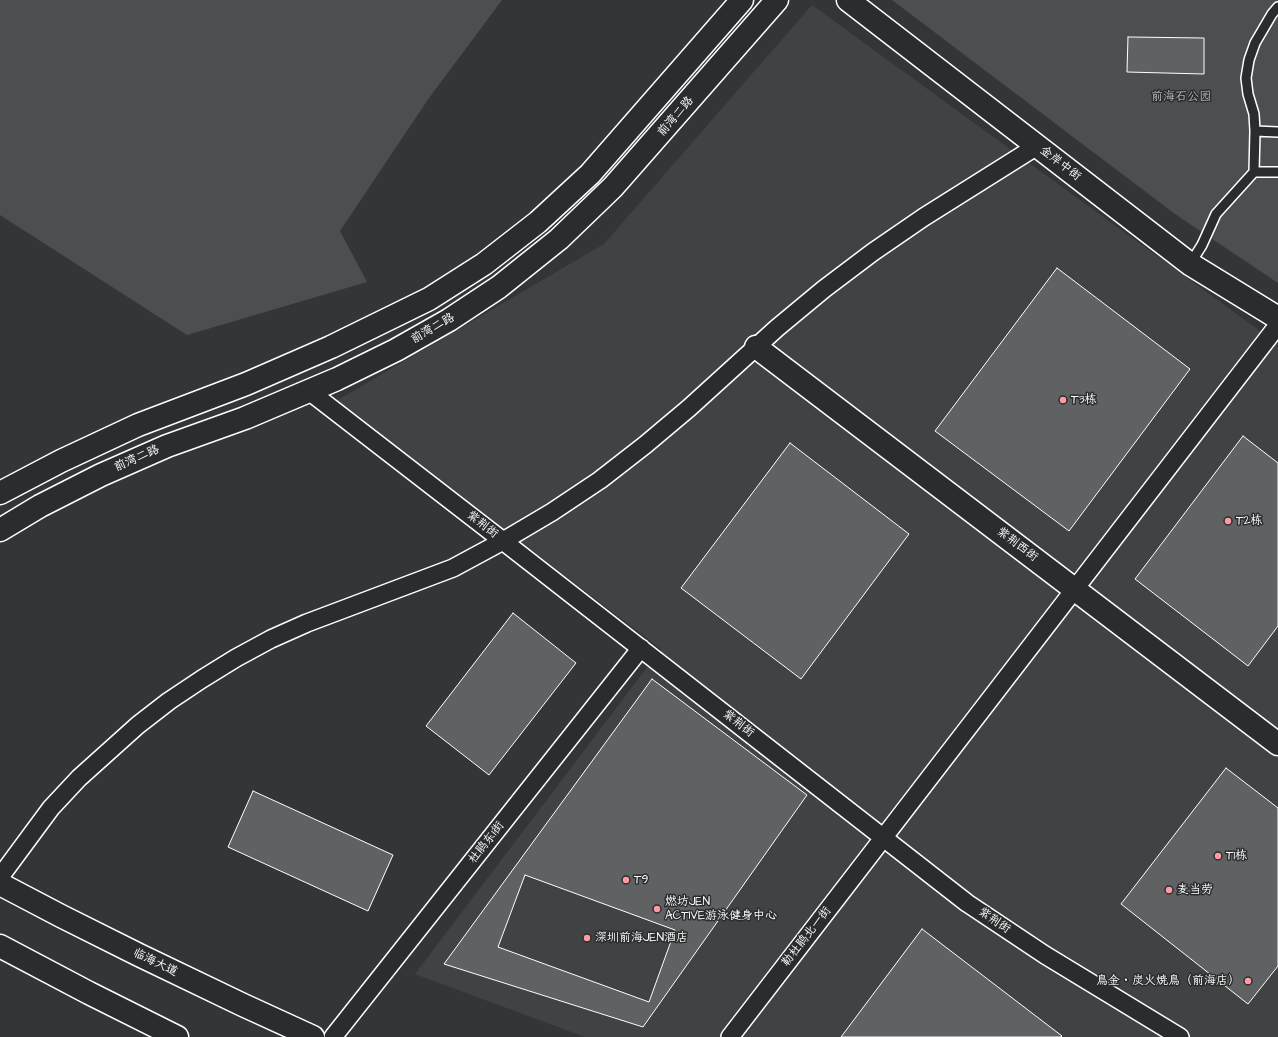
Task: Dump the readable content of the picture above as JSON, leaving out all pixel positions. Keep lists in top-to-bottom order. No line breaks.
{"streets":{"street":["前湾二路","金岸中街","紫荆街","紫荆西街","杜鹃东1街","勒杜鹃北一街","临海大道"]},"crossings":[["前湾二路","紫荆街"],["紫荆街","杜鹃东1街"],["紫荆街","勒杜鹃北一街"],["紫荆西街","勒杜鹃北一街"]],"parks":["前海石公园"],"places":["T3栋","T2栋","T1栋","T9","麦当劳","燃坊JEN ACTIVE游泳健身中心","深圳前海JEN酒店","鳥金・炭火焼鳥（前海店）"]}
